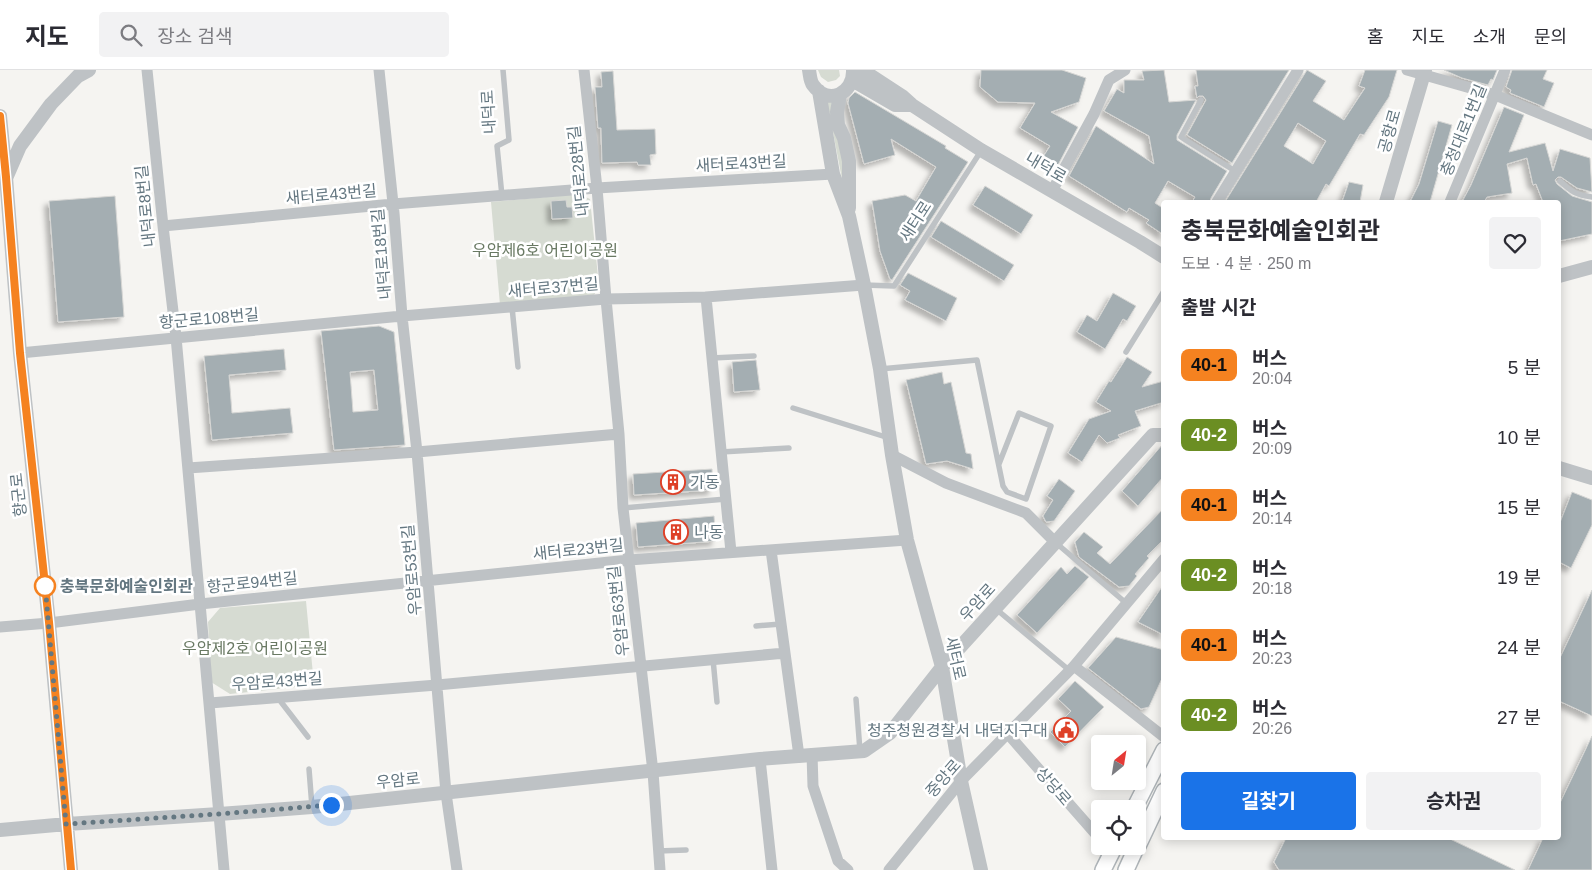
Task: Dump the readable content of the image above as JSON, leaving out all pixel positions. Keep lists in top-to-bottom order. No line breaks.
{"streets":{"street":["내덕로","충청대로1번길","공항로","새터로43번길","내덕로28번길","내덕로8번길","새터로","내덕로18번길","새터로37번길","향군로108번길","향군로","새터로23번길","우암로53번길","향군로94번길","우암로","우암로63번길","우암로43번길","중앙로","상당로"]},"crossings":[["내덕로","새터로43번길"],["내덕로","새터로"],["새터로43번길","내덕로28번길"],["새터로43번길","내덕로8번길"],["새터로43번길","내덕로18번길"],["내덕로28번길","새터로37번길"],["내덕로28번길","우암로63번길"],["내덕로8번길","향군로108번길"],["내덕로8번길","우암로43번길"],["새터로","새터로37번길"],["새터로","새터로23번길"],["새터로","우암로"],["새터로","중앙로"],["내덕로18번길","새터로37번길"],["내덕로18번길","향군로108번길"],["내덕로18번길","우암로53번길"],["새터로37번길","향군로108번길"],["새터로37번길","우암로53번길"],["새터로37번길","우암로63번길"],["향군로108번길","향군로"],["향군로108번길","우암로53번길"],["향군로108번길","우암로43번길"],["향군로","향군로94번길"],["향군로","우암로"],["새터로23번길","우암로53번길"],["새터로23번길","향군로94번길"],["새터로23번길","우암로63번길"],["우암로53번길","향군로94번길"],["우암로53번길","우암로"],["우암로53번길","우암로63번길"],["우암로53번길","우암로43번길"],["향군로94번길","우암로43번길"],["우암로","우암로63번길"],["우암로","우암로43번길"],["우암로63번길","우암로43번길"],["중앙로","상당로"]],"parks":["우암제6호 어린이공원","우암제2호 어린이공원"],"places":{"building":["가동","나동"],"other":["충북문화예술인회관"],"public building":["청주청원경찰서 내덕지구대"]},"lines":["bus line 40-1"],"north":"top right","page":{"header":"지도","search":"장소 검색","nav":["홈","지도","소개","문의"],"heading":[["충북문화예술인회관","도보 · 4 분 · 250 m"],"출발 시간"],"list":[{"mark":"40-1","name":"버스","note":"20:04","value":"5 분"},{"mark":"40-2","name":"버스","note":"20:09","value":"10 분"},{"mark":"40-1","name":"버스","note":"20:14","value":"15 분"},{"mark":"40-2","name":"버스","note":"20:18","value":"19 분"},{"mark":"40-1","name":"버스","note":"20:23","value":"24 분"},{"mark":"40-2","name":"버스","note":"20:26","value":"27 분"}],"buttons":["길찾기","승차권"]}}
